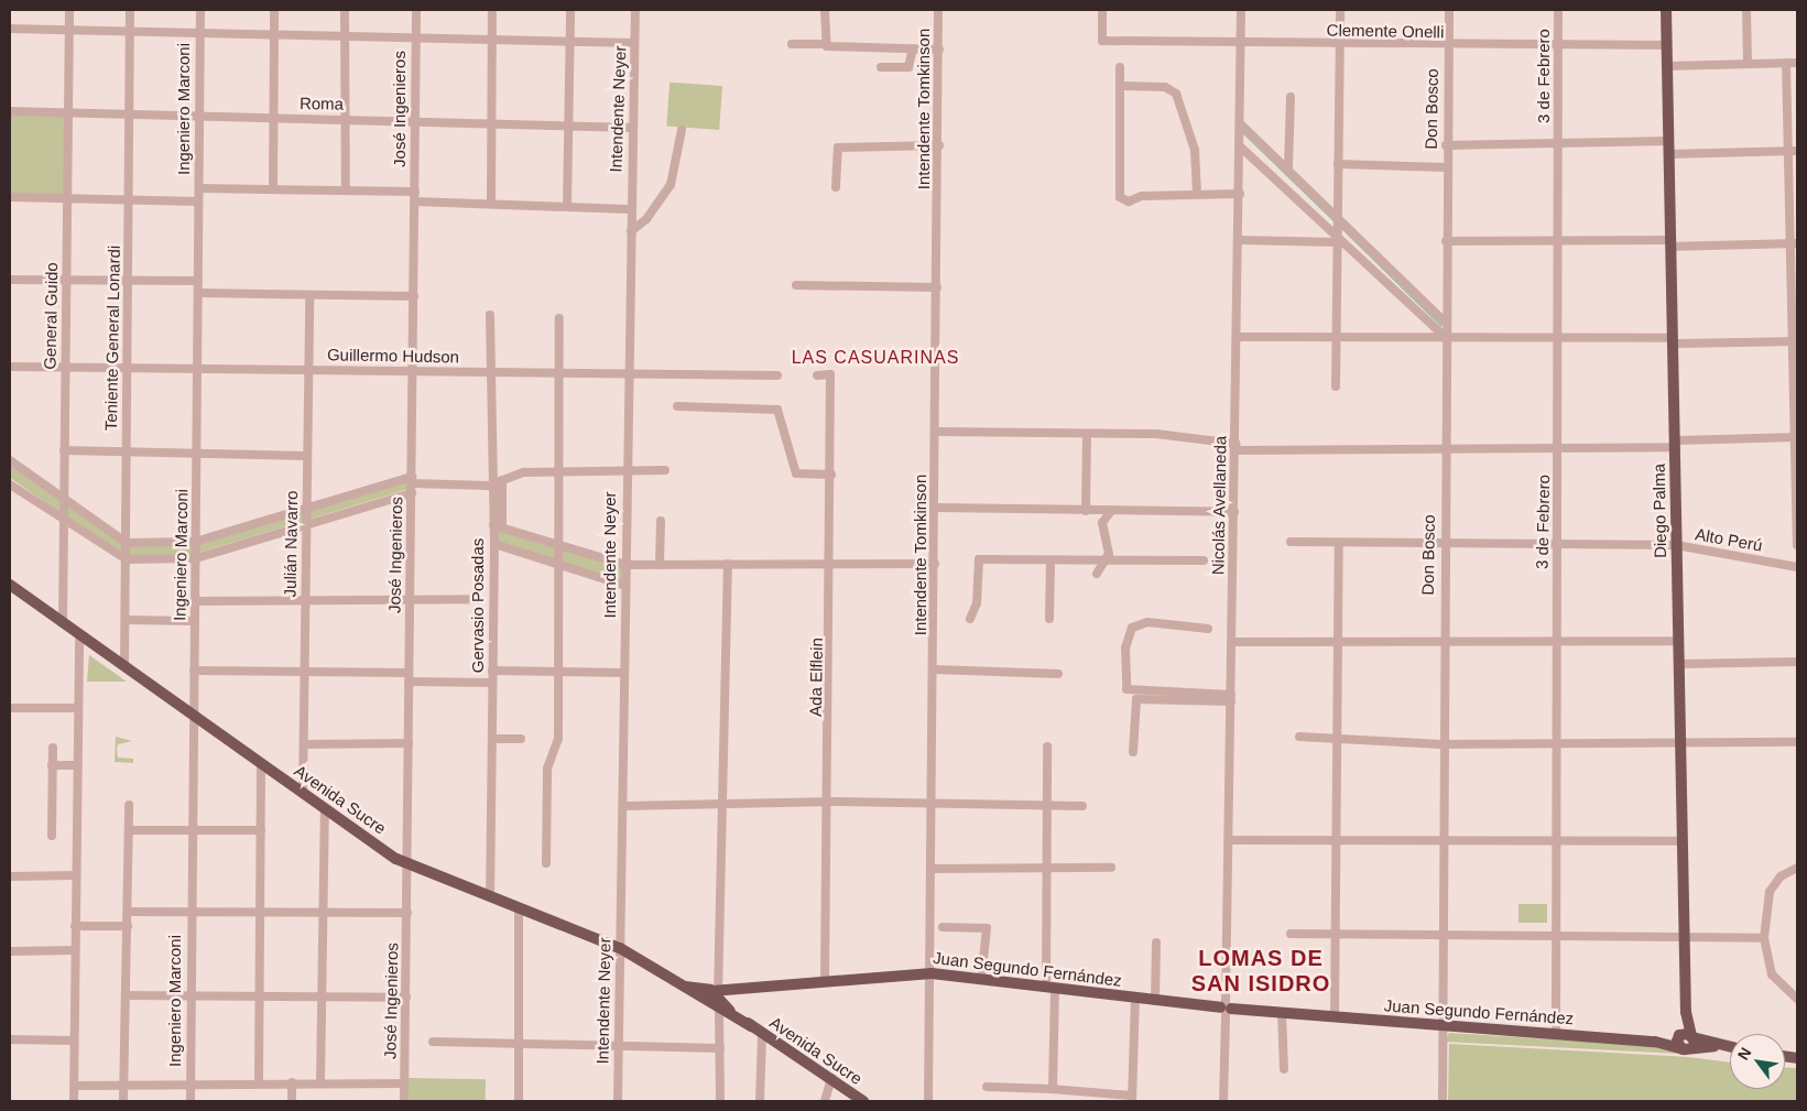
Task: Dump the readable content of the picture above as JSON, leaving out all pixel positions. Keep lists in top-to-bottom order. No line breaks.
{"streets":{"main road":["Diego Palma","Avenida Sucre","Juan Segundo Fernández"],"street":["Clemente Onelli","3 de Febrero","Roma","Ingeniero Marconi","José Ingenieros","Intendente Neyer","Intendente Tomkinson","Don Bosco","General Guido","Teniente General Lonardi","Guillermo Hudson","Nicolás Avellaneda","Alto Perú","Julián Navarro","Gervasio Posadas","Ada Elflein"]},"crossings":[["Clemente Onelli","3 de Febrero"],["Clemente Onelli","Don Bosco"],["Clemente Onelli","Nicolás Avellaneda"],["Clemente Onelli","Diego Palma"],["3 de Febrero","Alto Perú"],["3 de Febrero","Juan Segundo Fernández"],["Roma","Ingeniero Marconi"],["Roma","José Ingenieros"],["Roma","Intendente Neyer"],["Roma","General Guido"],["Roma","Teniente General Lonardi"],["Ingeniero Marconi","Guillermo Hudson"],["Ingeniero Marconi","Avenida Sucre"],["José Ingenieros","Guillermo Hudson"],["José Ingenieros","Avenida Sucre"],["Intendente Neyer","Guillermo Hudson"],["Intendente Neyer","Avenida Sucre"],["Intendente Tomkinson","Juan Segundo Fernández"],["Don Bosco","Alto Perú"],["Don Bosco","Juan Segundo Fernández"],["General Guido","Guillermo Hudson"],["General Guido","Avenida Sucre"],["Teniente General Lonardi","Guillermo Hudson"],["Teniente General Lonardi","Avenida Sucre"],["Guillermo Hudson","Julián Navarro"],["Guillermo Hudson","Gervasio Posadas"],["Nicolás Avellaneda","Juan Segundo Fernández"],["Diego Palma","Alto Perú"],["Diego Palma","Juan Segundo Fernández"],["Julián Navarro","Avenida Sucre"],["Gervasio Posadas","Avenida Sucre"],["Ada Elflein","Juan Segundo Fernández"],["Avenida Sucre","Juan Segundo Fernández"]],"districts":["LAS CASUARINAS","LOMAS DE SAN ISIDRO"],"north":"top left"}
